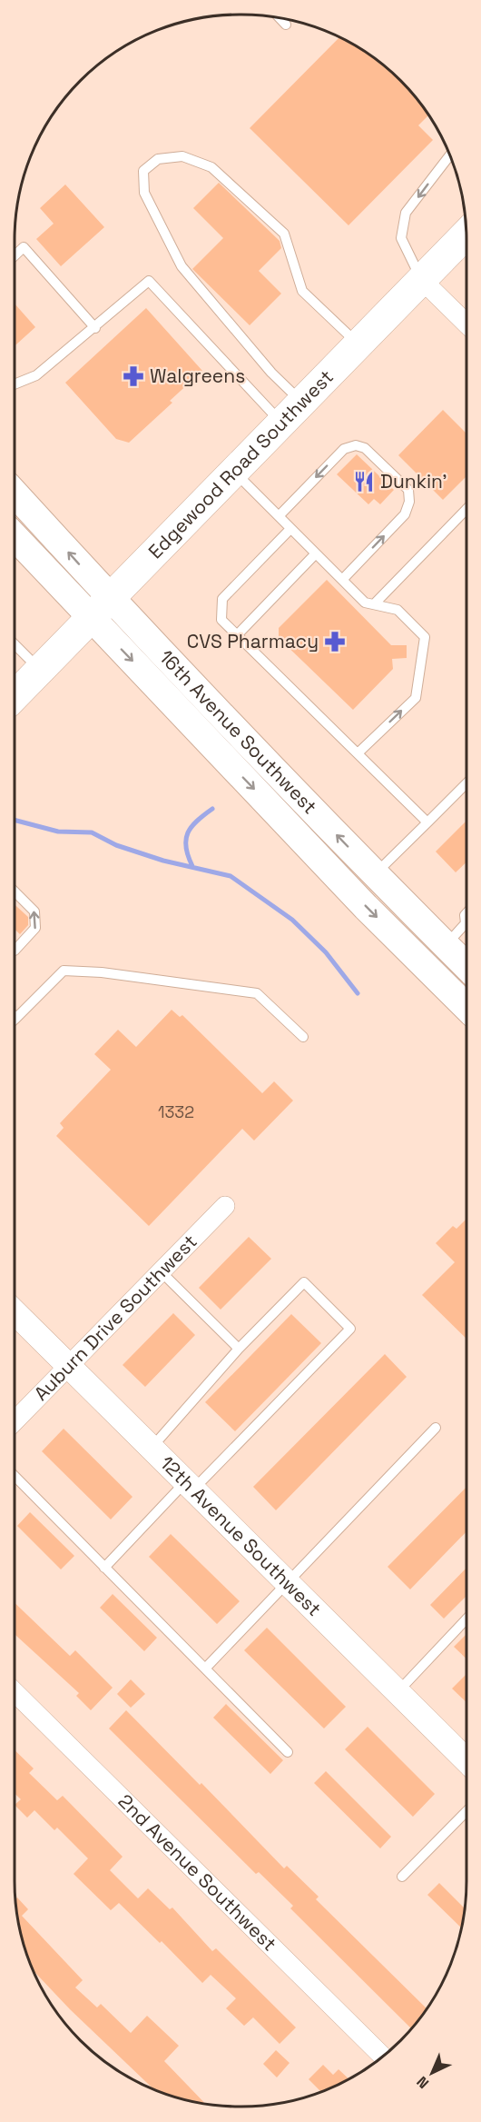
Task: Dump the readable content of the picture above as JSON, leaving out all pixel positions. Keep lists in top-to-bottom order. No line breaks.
{"streets":{"main road":["Edgewood Road Southwest","16th Avenue Southwest"],"street":["Auburn Drive Southwest","12th Avenue Southwest","2nd Avenue Southwest"]},"crossings":[["Edgewood Road Southwest","16th Avenue Southwest"],["Auburn Drive Southwest","12th Avenue Southwest"]],"places":{"pharmacy":["Walgreens","CVS Pharmacy"],"restaurant":["Dunkin'"]},"house_numbers":["1332"],"north":"bottom left"}
